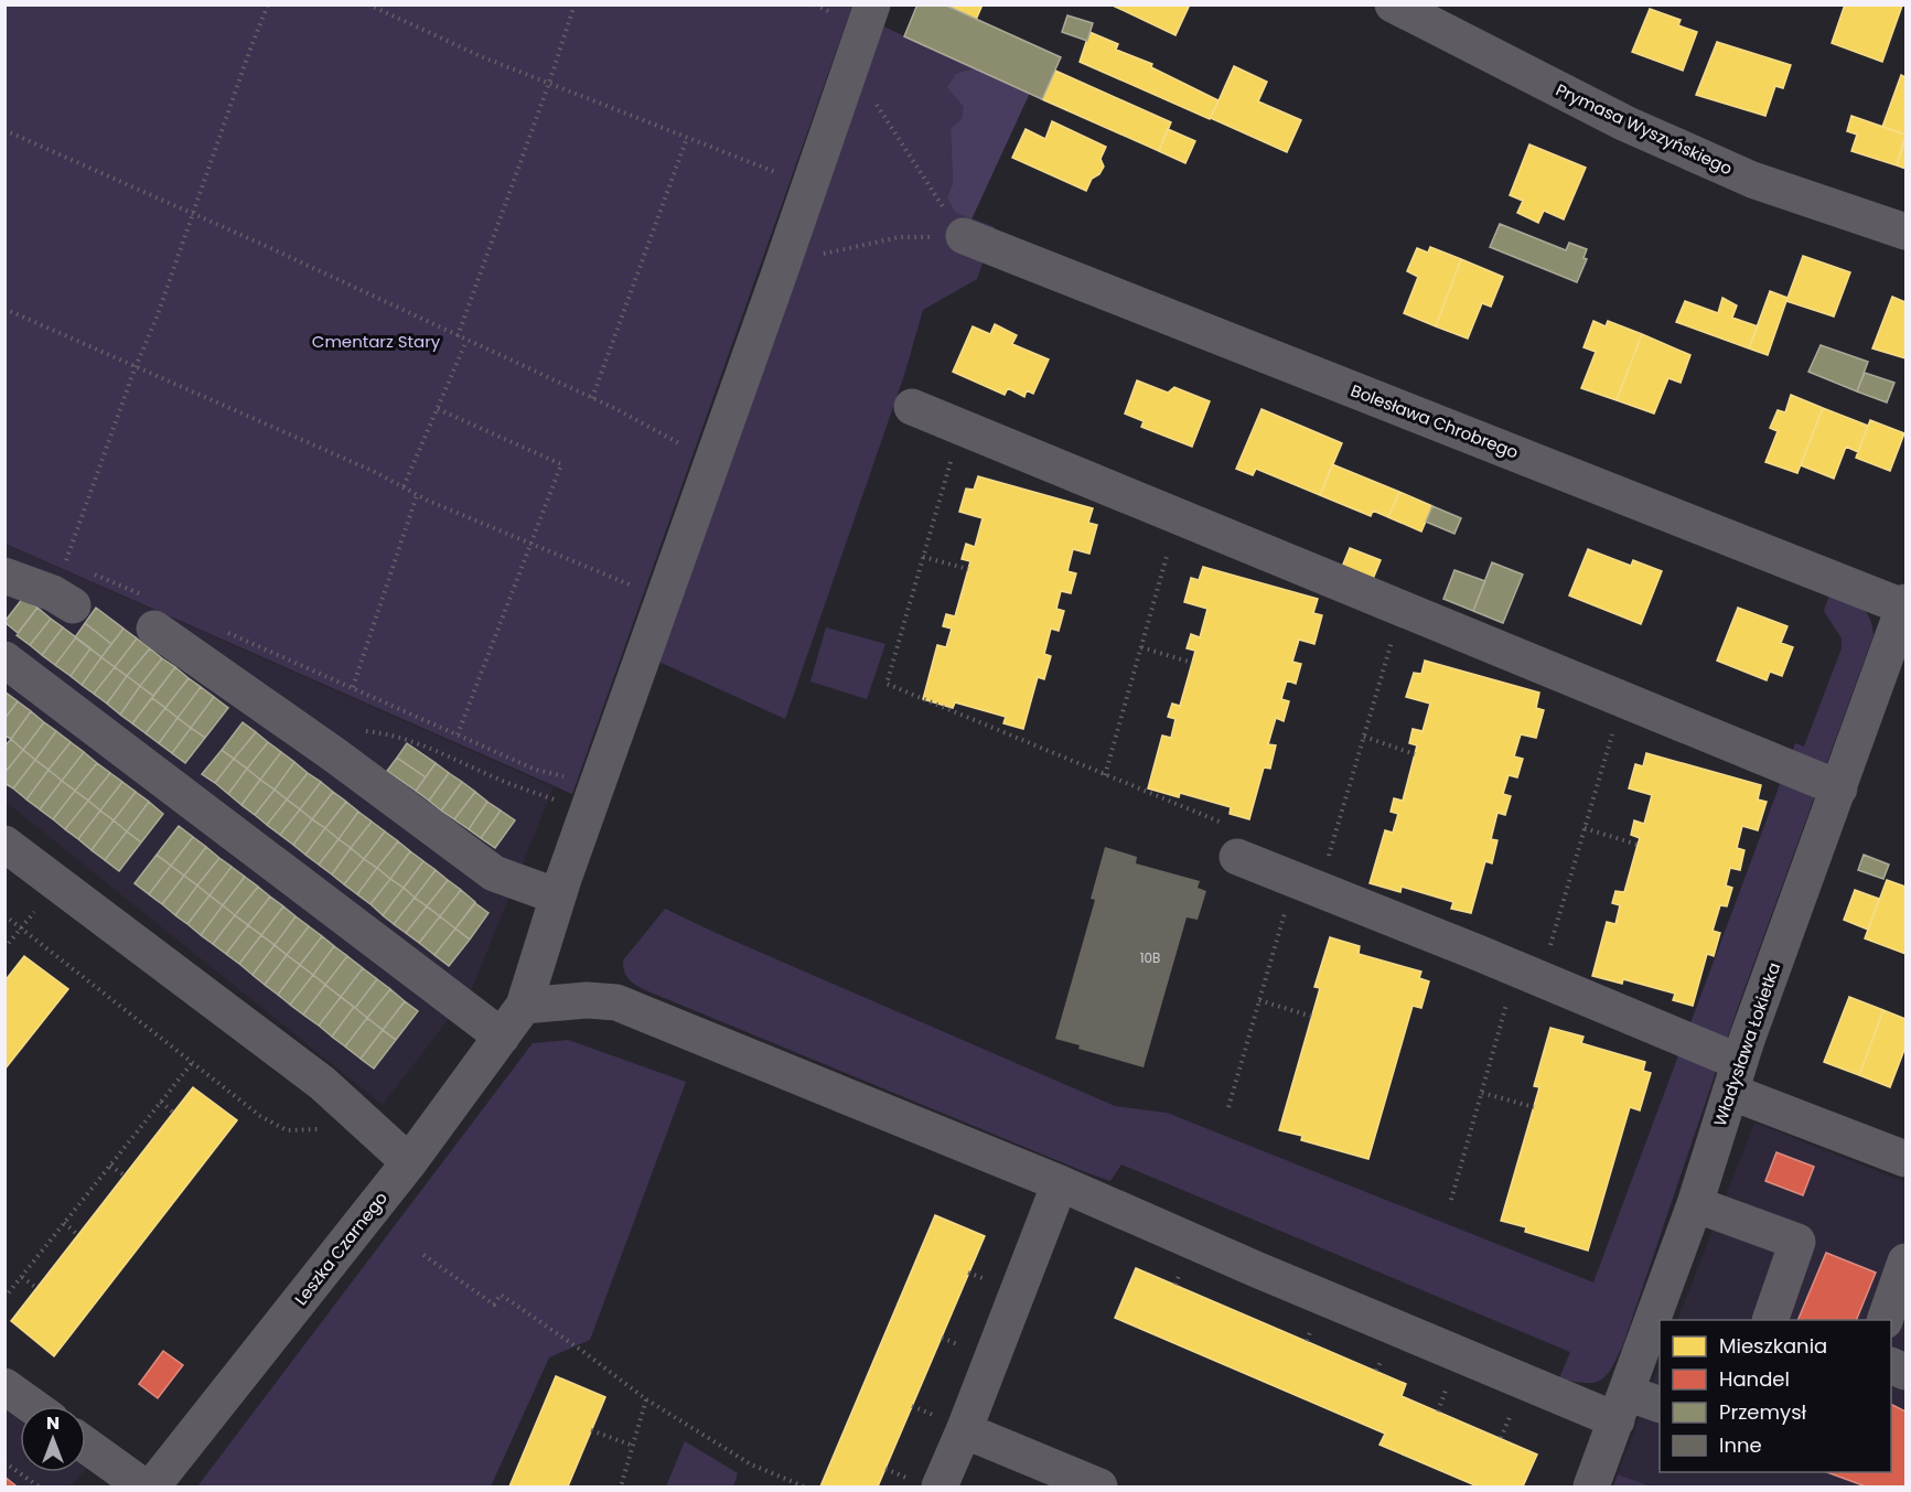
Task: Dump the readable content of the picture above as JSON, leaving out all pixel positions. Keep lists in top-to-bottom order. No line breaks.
{"streets":{"street":["Prymasa Wyszyńskiego","Bolesława Chrobrego","Władysława Łokietka","Leszka Czarnego"]},"crossings":[["Bolesława Chrobrego","Władysława Łokietka"]],"parks":["Cmentarz Stary"],"house_numbers":["10B"],"legend":["Mieszkania","Handel","Przemysł","Inne"],"north":"top"}
